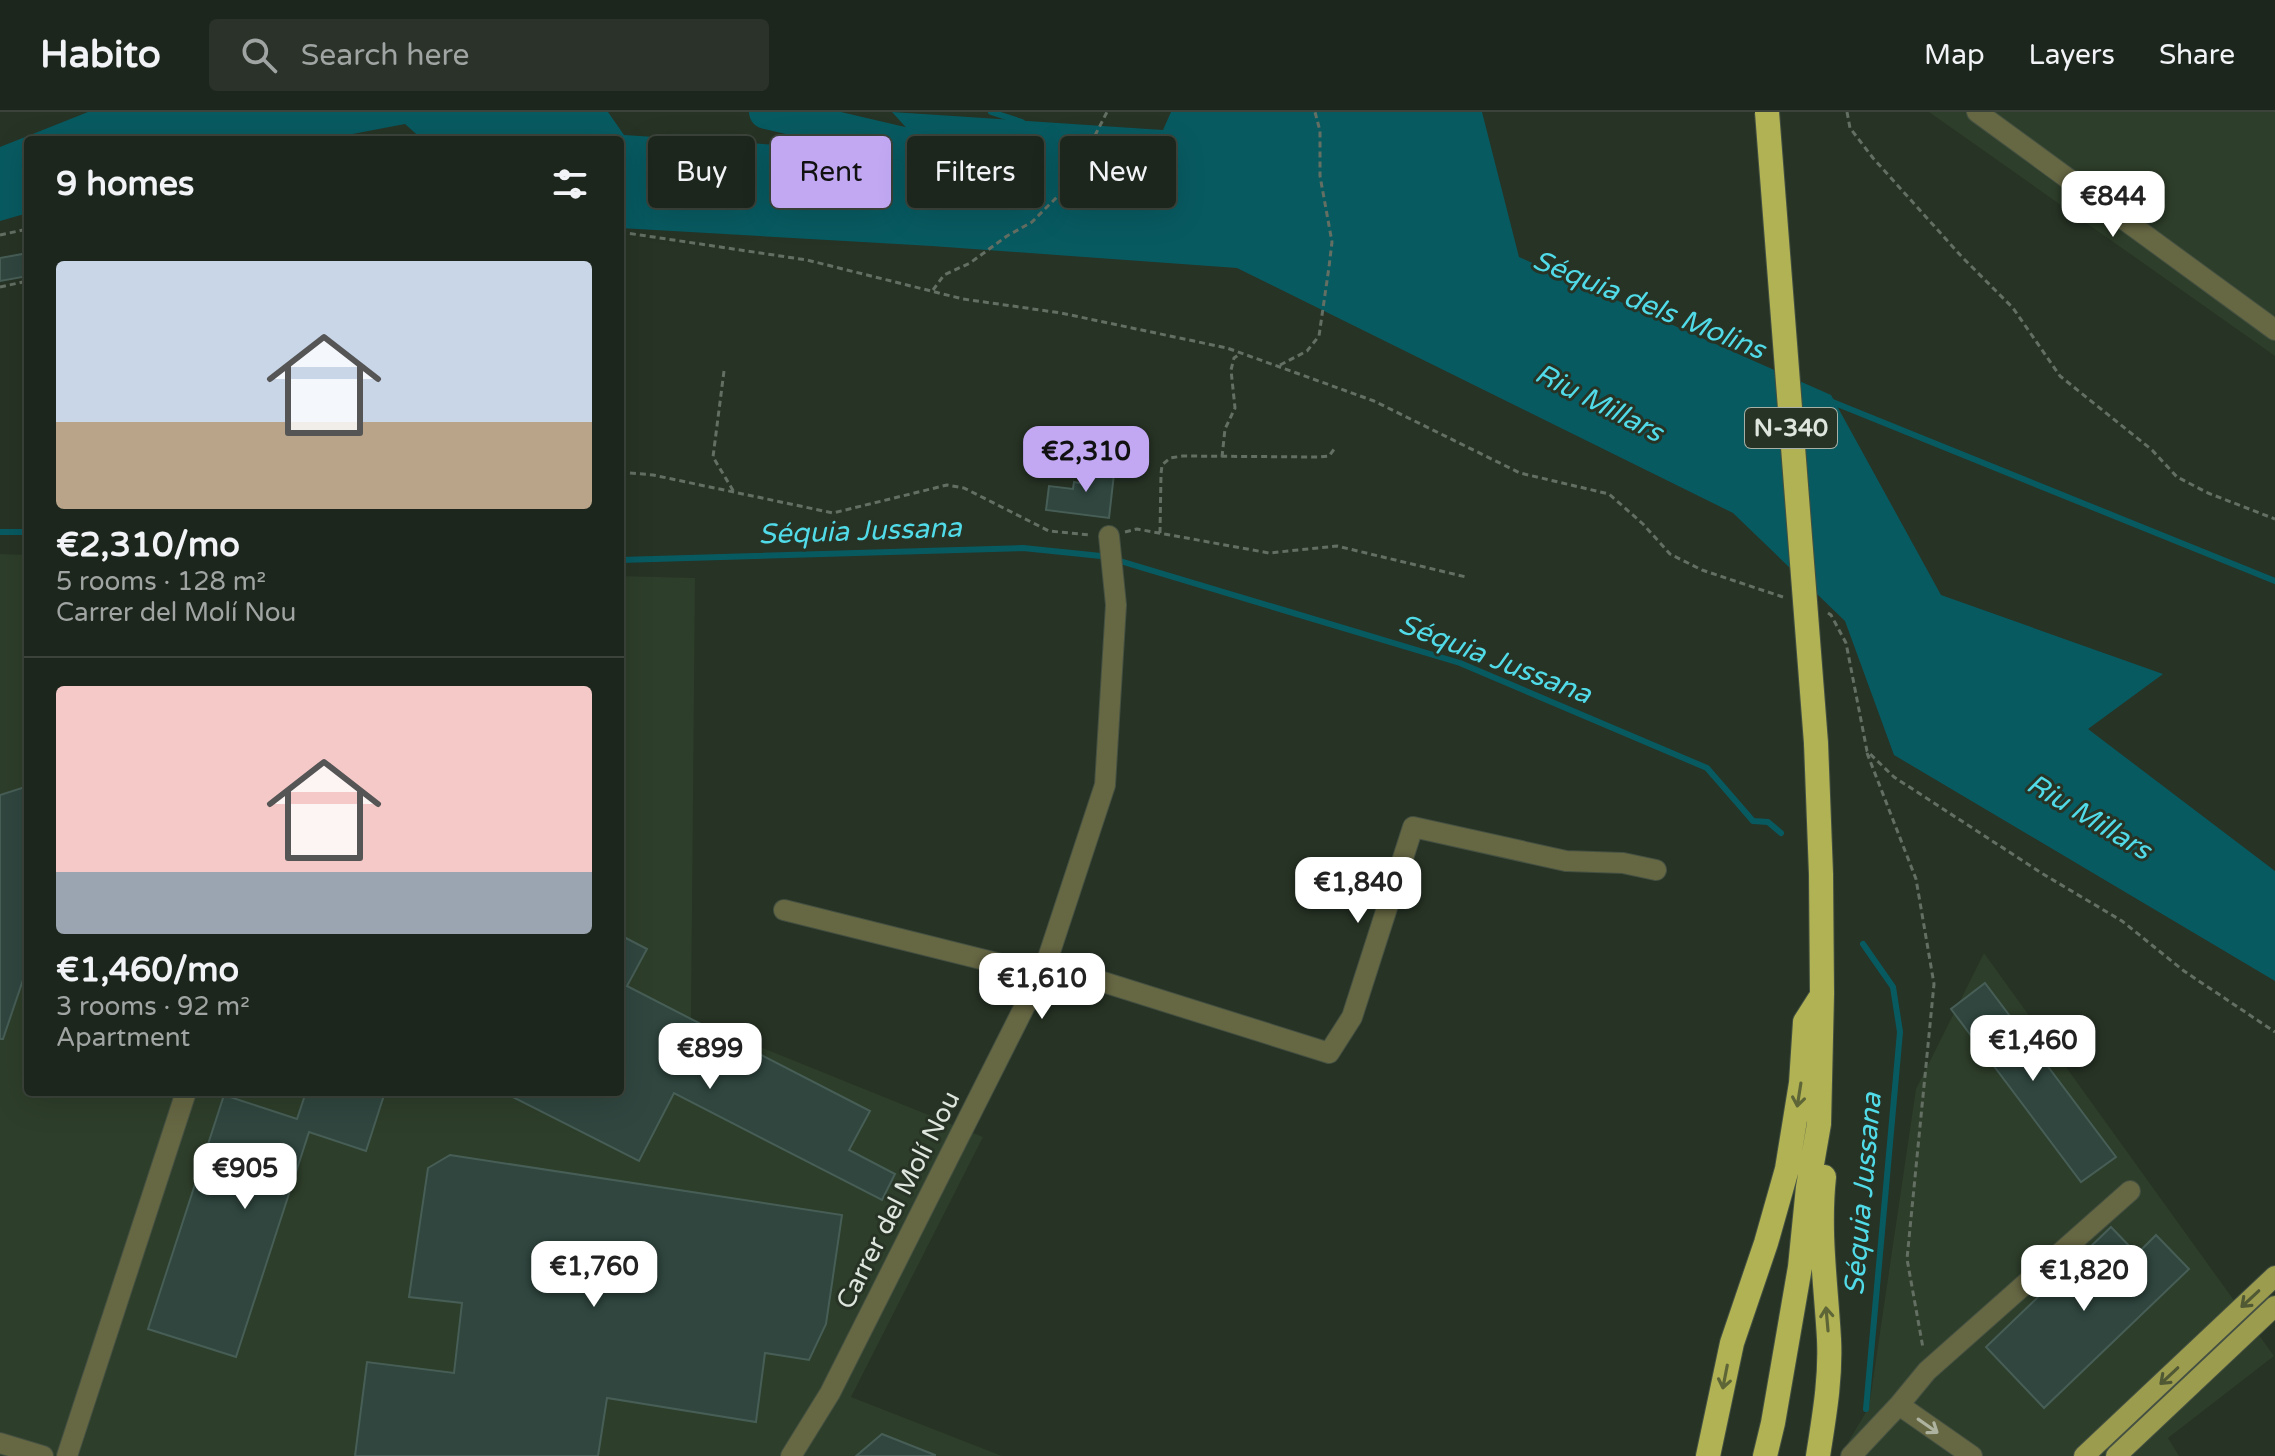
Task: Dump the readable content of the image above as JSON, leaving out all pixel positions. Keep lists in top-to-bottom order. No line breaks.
{"streets":{"highway":["N-340"],"street":["Carrer del Molí Nou"]},"water":["Séquia dels Molins","Riu Millars","Séquia Jussana"],"page":{"header":"Habito","search":"Search here","nav":["Map","Layers","Share"],"chip":["Buy","Rent","Filters","New"],"heading":"9 homes","price":["€844","€2,310","€1,840","€1,610","€1,460","€899","€905","€1,760","€1,820"],"list":[{"name":"€2,310/mo","note":"5 rooms · 128 m² · Carrer del Molí Nou"},{"name":"€1,460/mo","note":"3 rooms · 92 m² · Apartment"}]}}
